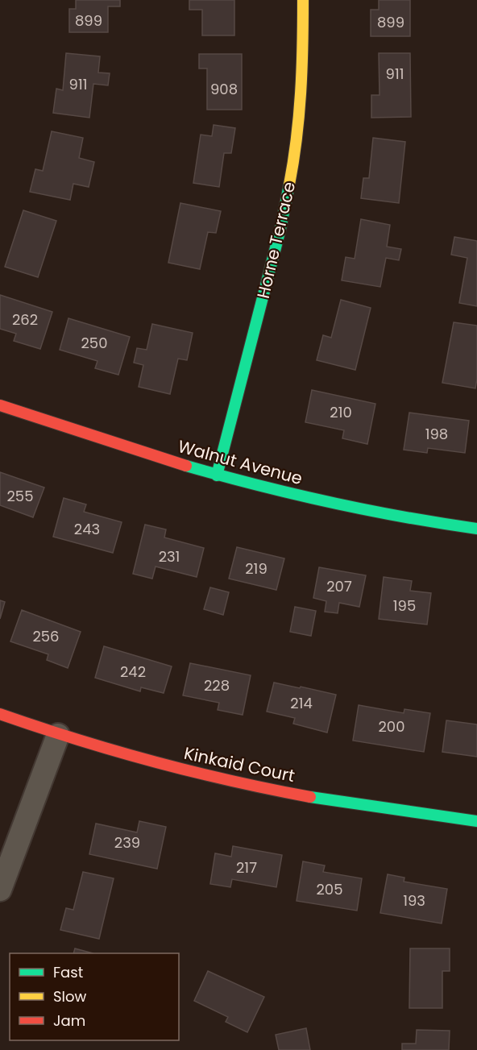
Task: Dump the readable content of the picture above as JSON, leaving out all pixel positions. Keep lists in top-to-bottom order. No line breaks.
{"streets":{"street":["Horne Terrace","Walnut Avenue","Kinkaid Court"]},"crossings":[["Horne Terrace","Walnut Avenue"]],"house_numbers":["899","899","911","911","908","262","250","210","198","255","243","231","219","207","195","256","242","228","214","200","239","217","205","193"],"legend":["Fast","Slow","Jam"]}
